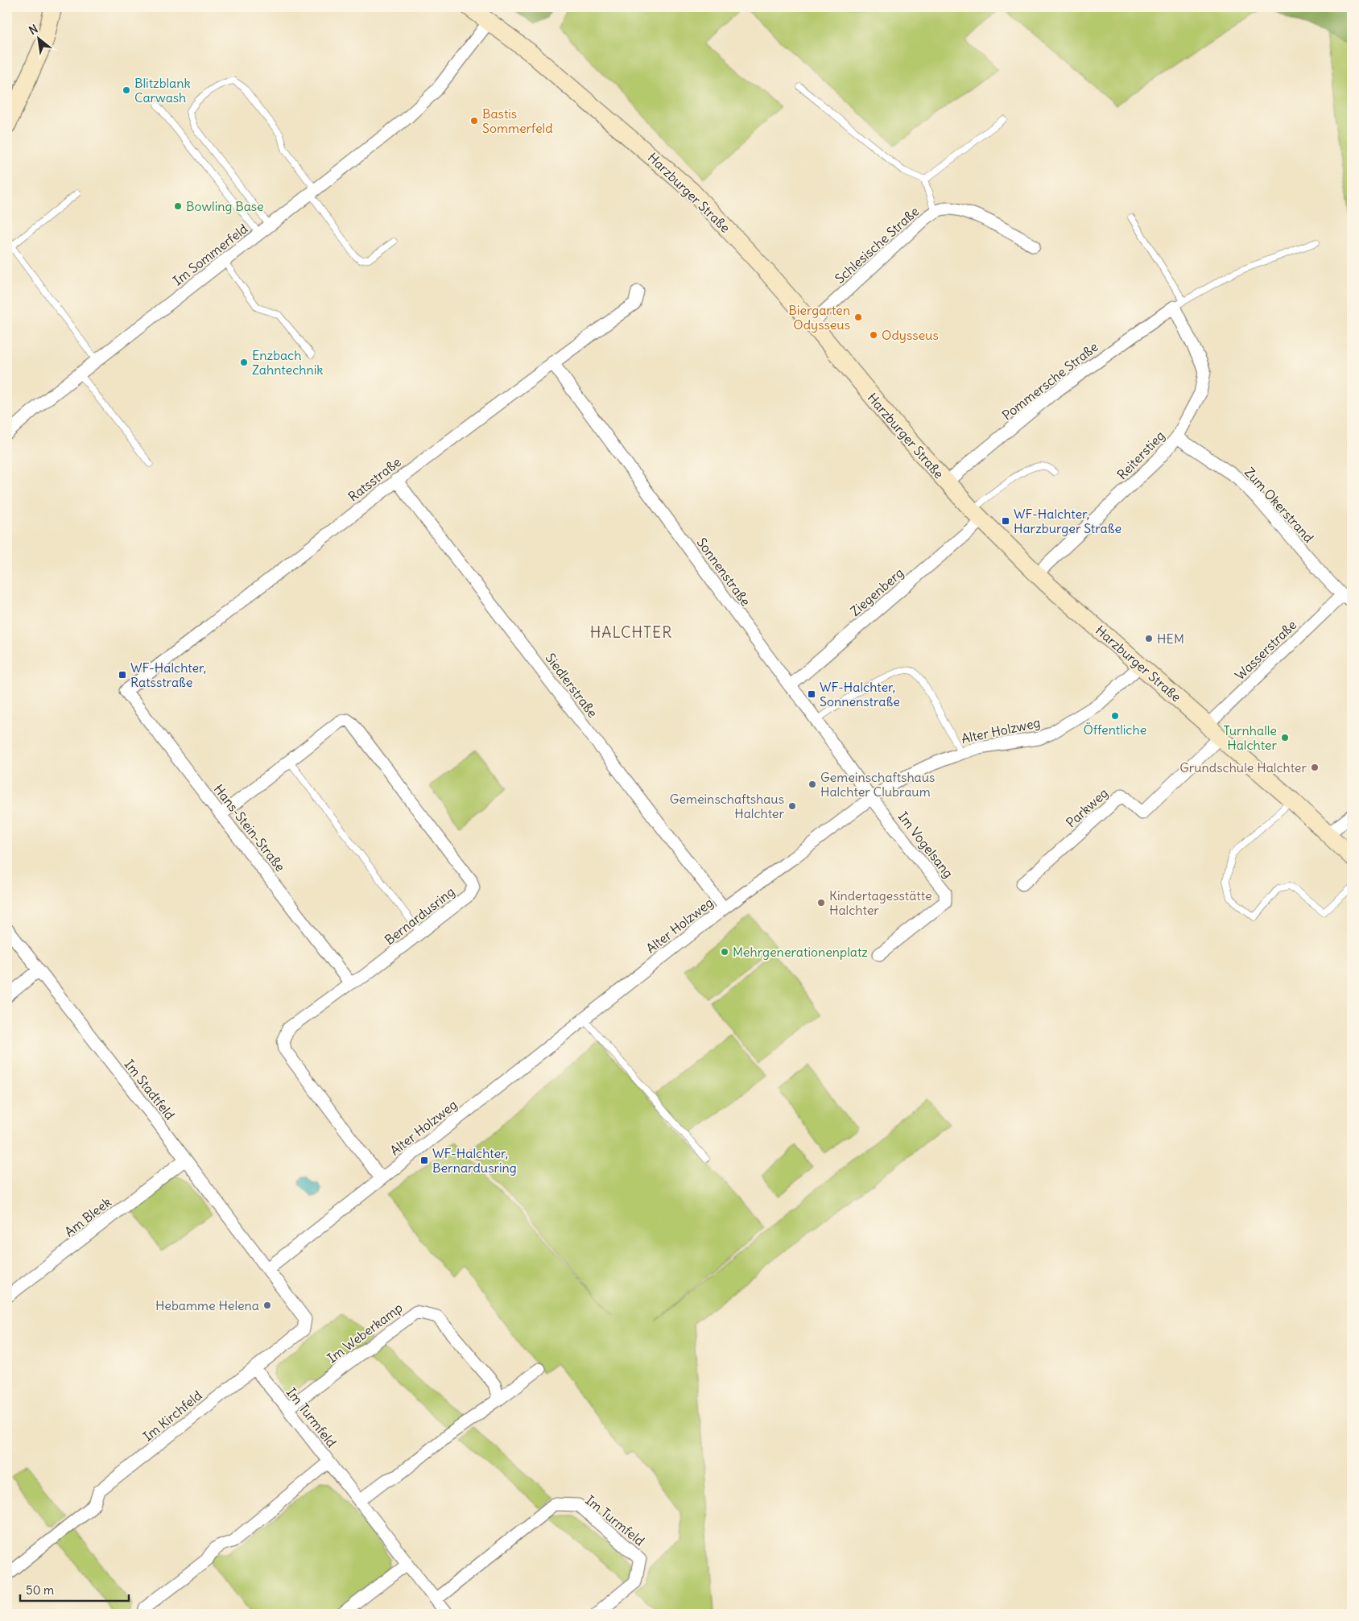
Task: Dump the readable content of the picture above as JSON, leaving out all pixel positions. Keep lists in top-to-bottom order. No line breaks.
{"streets":{"main road":["Harzburger Straße"],"street":["Schlesische Straße","Im Sommerfeld","Pommersche Straße","Reiterstieg","Ratsstraße","Zum Okerstrand","Sonnenstraße","Ziegenberg","Wasserstraße","Siedlerstraße","Alter Holzweg","Parkweg","Hans-Stein-Straße","Im Vogelsang","Bernardusring","Im Stadtfeld","Am Bleek","Im Weberkamp","Im Kirchfeld","Im Turmfeld"]},"crossings":[["Harzburger Straße","Schlesische Straße"],["Harzburger Straße","Im Sommerfeld"],["Harzburger Straße","Pommersche Straße"],["Harzburger Straße","Reiterstieg"],["Harzburger Straße","Ziegenberg"],["Harzburger Straße","Wasserstraße"],["Harzburger Straße","Alter Holzweg"],["Harzburger Straße","Parkweg"],["Pommersche Straße","Reiterstieg"],["Reiterstieg","Zum Okerstrand"],["Ratsstraße","Sonnenstraße"],["Ratsstraße","Siedlerstraße"],["Ratsstraße","Hans-Stein-Straße"],["Zum Okerstrand","Wasserstraße"],["Sonnenstraße","Ziegenberg"],["Sonnenstraße","Alter Holzweg"],["Sonnenstraße","Im Vogelsang"],["Siedlerstraße","Alter Holzweg"],["Alter Holzweg","Im Vogelsang"],["Alter Holzweg","Bernardusring"],["Alter Holzweg","Im Stadtfeld"],["Alter Holzweg","Im Kirchfeld"],["Hans-Stein-Straße","Bernardusring"],["Im Stadtfeld","Am Bleek"],["Im Stadtfeld","Im Kirchfeld"],["Im Weberkamp","Im Turmfeld"],["Im Kirchfeld","Im Turmfeld"]],"districts":["HALCHTER"],"places":{"other":["Blitzblank Carwash","Bastis Sommerfeld","Bowling Base","Biergarten Odysseus","Odysseus","Enzbach Zahntechnik","HEM","Öffentliche","Turnhalle Halchter","Grundschule Halchter","Gemeinschaftshaus Halchter Clubraum","Gemeinschaftshaus Halchter","Kindertagesstätte Halchter","Mehrgenerationenplatz","Hebamme Helena"],"transit":["WF-Halchter, Harzburger Straße","WF-Halchter, Ratsstraße","WF-Halchter, Sonnenstraße","WF-Halchter, Bernardusring"]},"scale_bar":"50 m","north":"top left"}
